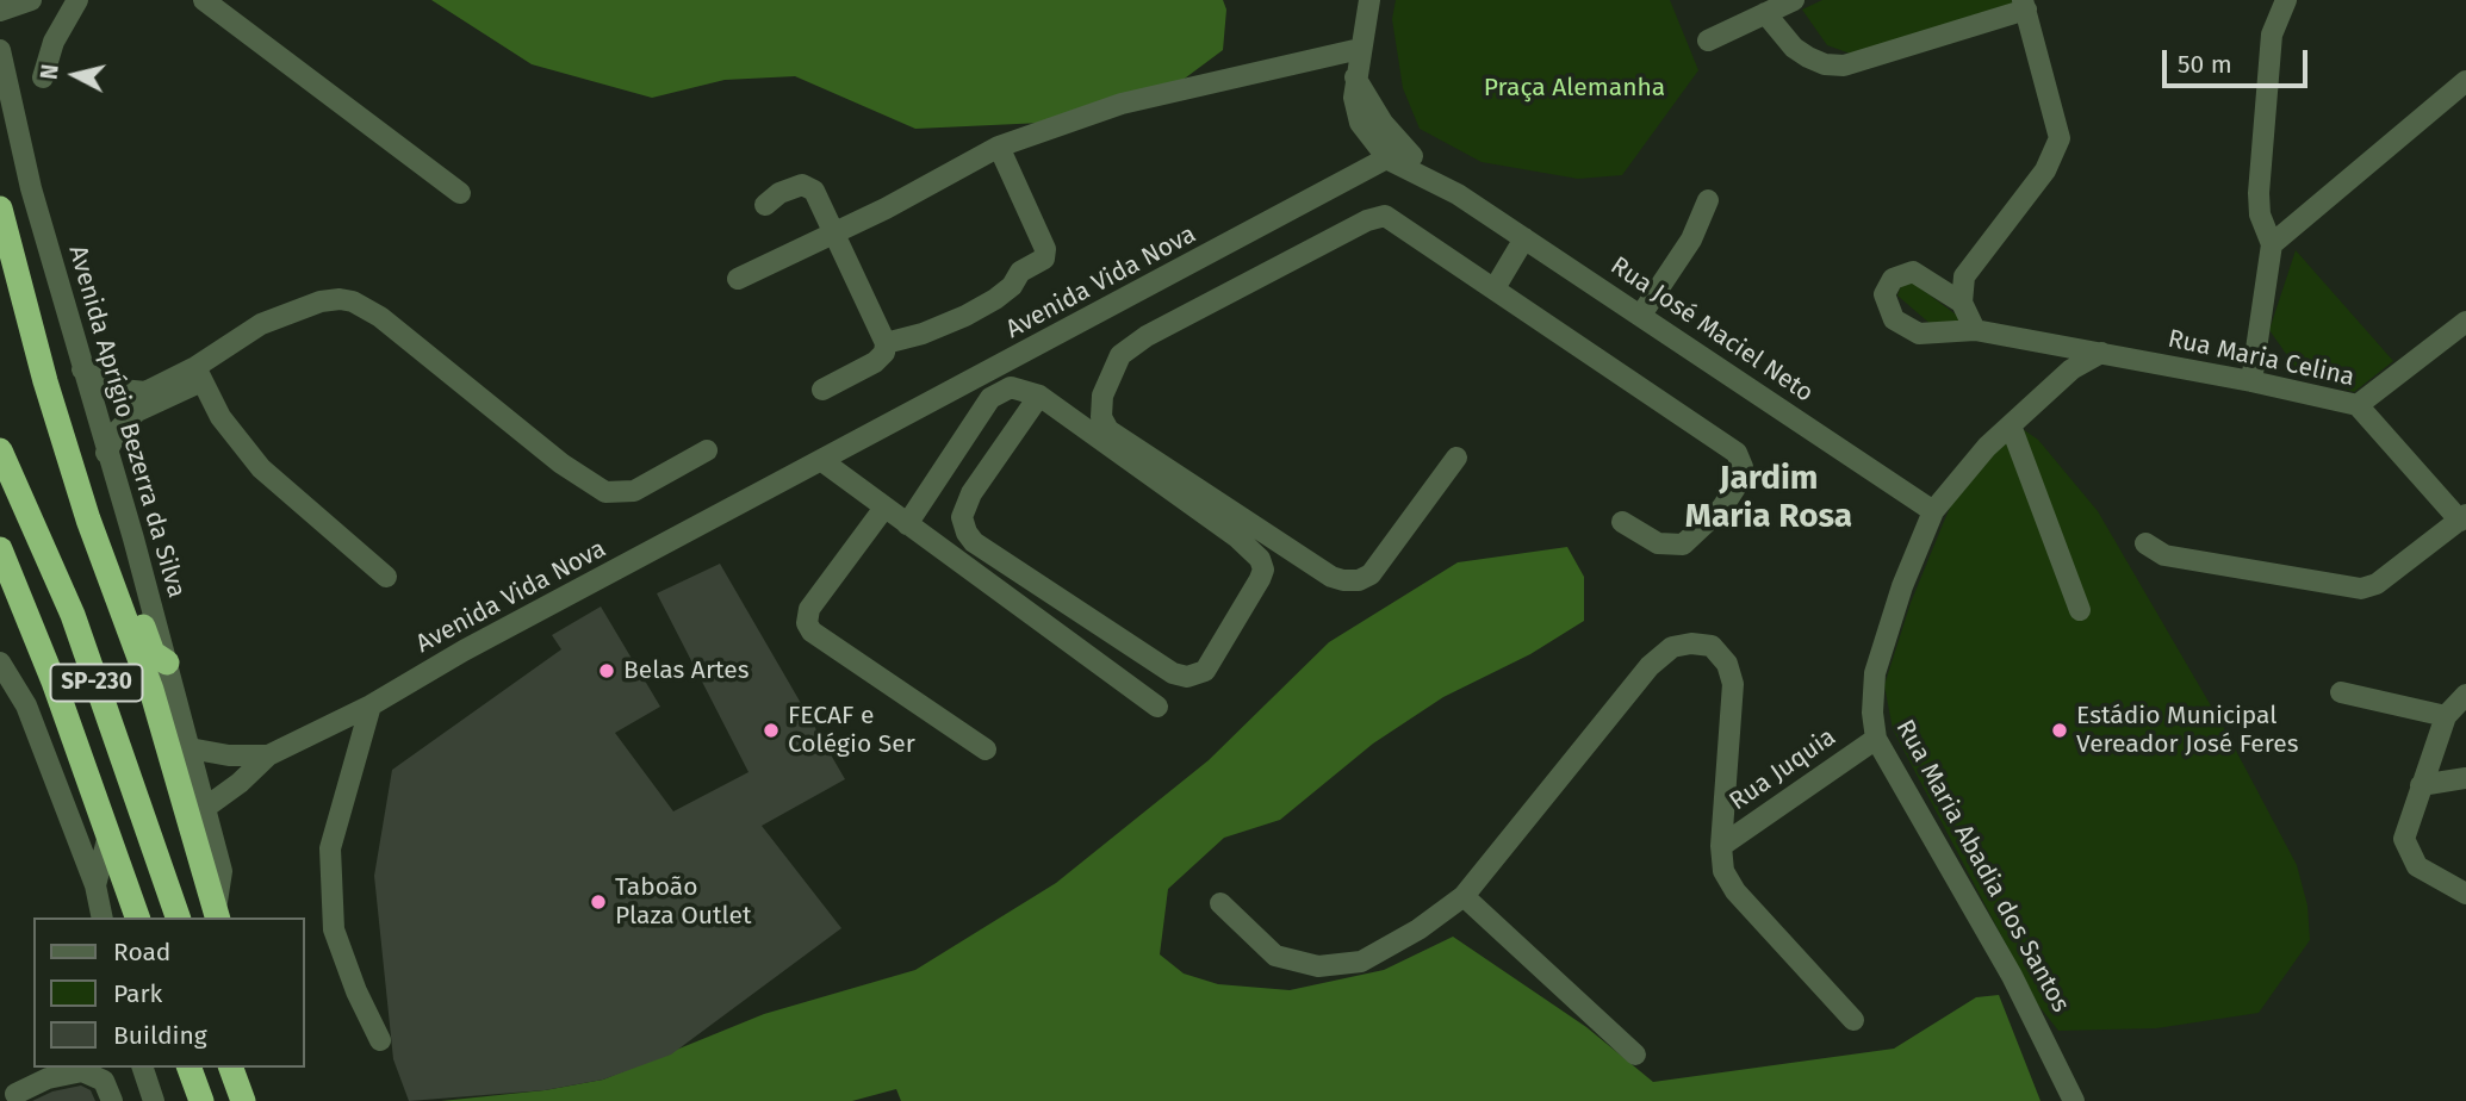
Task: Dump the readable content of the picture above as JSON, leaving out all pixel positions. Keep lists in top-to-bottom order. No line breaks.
{"streets":{"highway":["SP-230"],"street":["Avenida Vida Nova","Rua José Maciel Neto","Rua Maria Celina","Avenida Aprígio Bezerra da Silva","Rua Juquia","Rua Maria Abadia dos Santos"]},"crossings":[["Avenida Vida Nova","Rua José Maciel Neto"],["Avenida Vida Nova","Avenida Aprígio Bezerra da Silva"],["Rua José Maciel Neto","Rua Maria Abadia dos Santos"],["Rua Maria Celina","Rua Maria Abadia dos Santos"],["Rua Juquia","Rua Maria Abadia dos Santos"]],"districts":["Jardim Maria Rosa"],"parks":["Praça Alemanha"],"places":["Belas Artes","FECAF e Colégio Ser","Estádio Municipal Vereador José Feres","Taboão Plaza Outlet"],"legend":["Road","Park","Building"],"scale_bar":"50 m","north":"left"}
